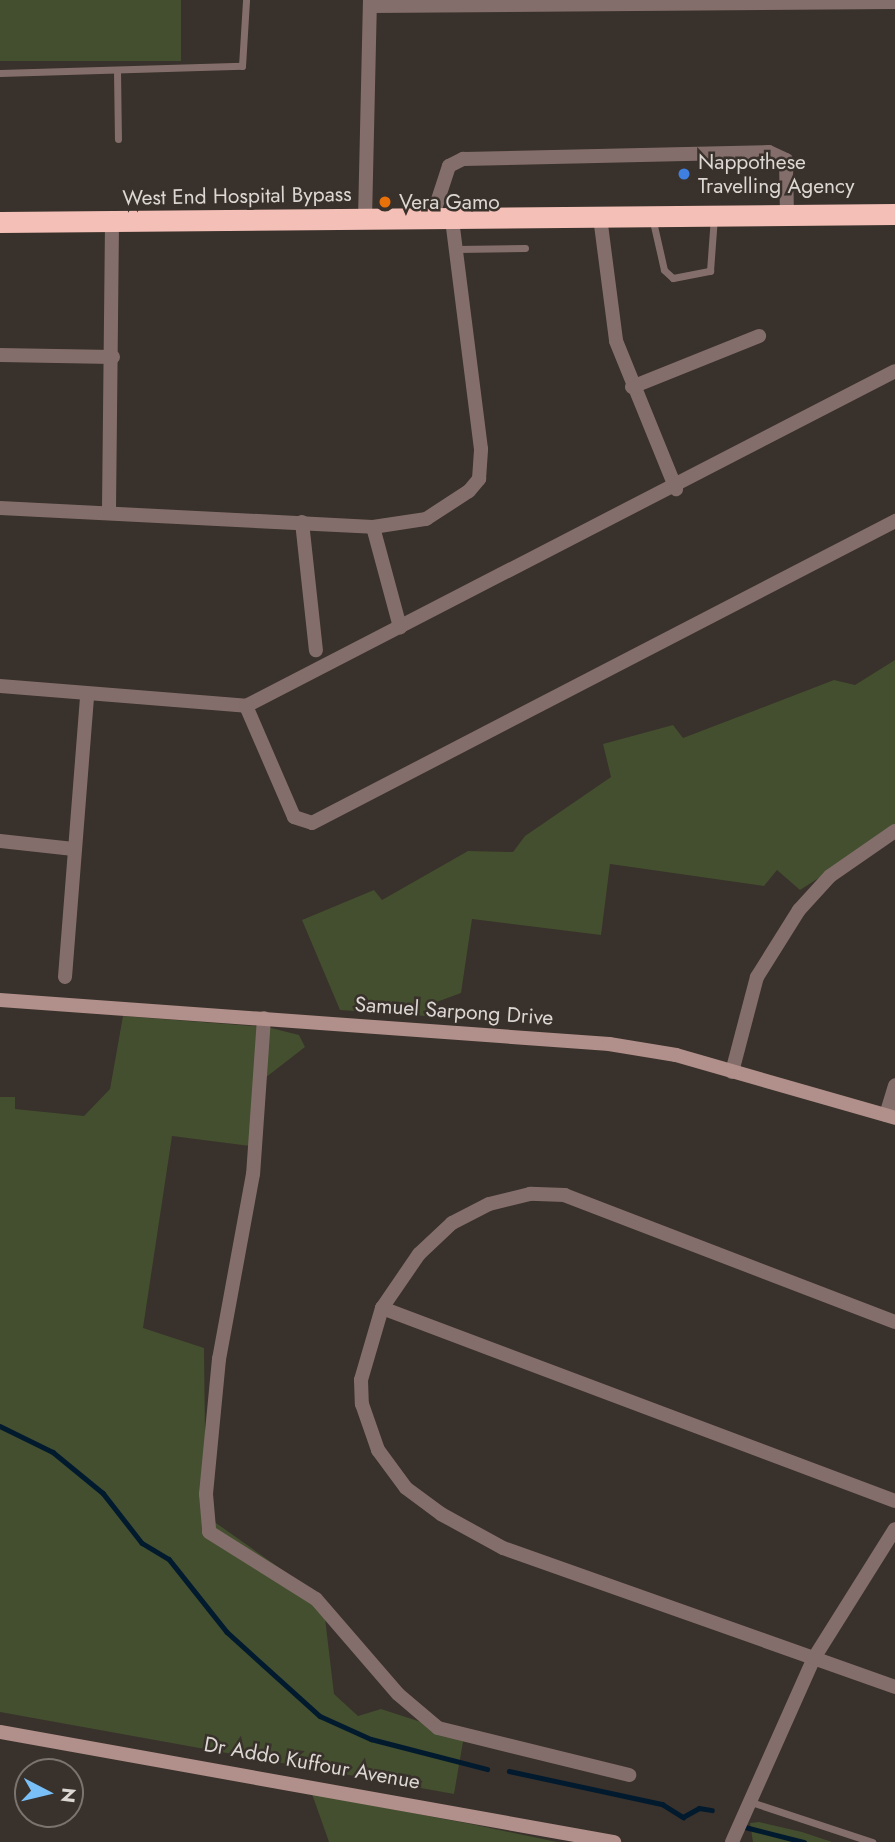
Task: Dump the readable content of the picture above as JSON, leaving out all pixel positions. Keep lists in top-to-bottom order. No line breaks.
{"streets":{"highway":["West End Hospital Bypass"],"street":["Samuel Sarpong Drive","Dr Addo Kuffour Avenue"]},"places":["Nappothese Travelling Agency","Vera Gamo"],"north":"right"}
